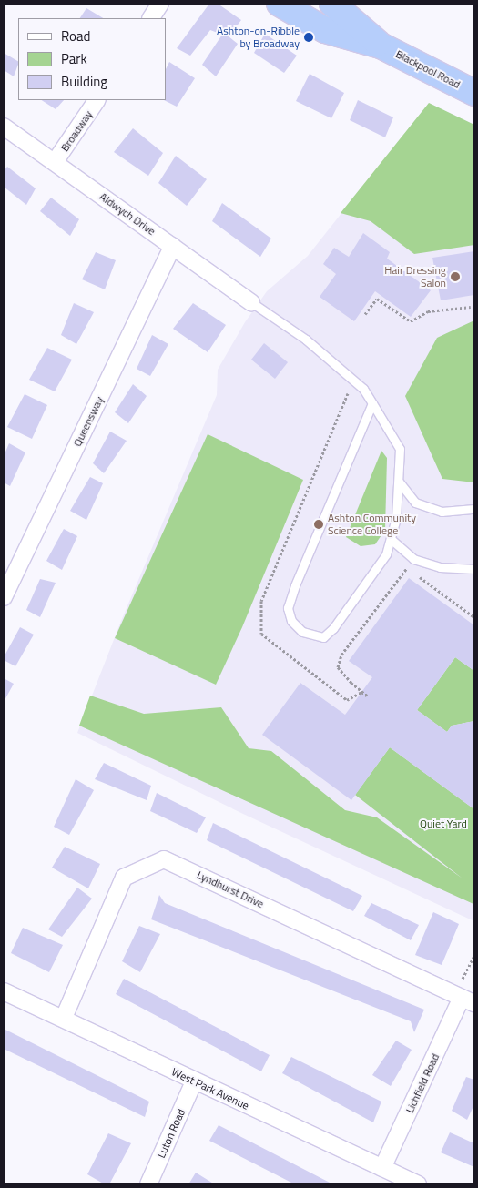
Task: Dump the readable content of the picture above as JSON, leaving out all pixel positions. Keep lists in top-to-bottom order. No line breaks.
{"streets":{"highway":["Blackpool Road"],"street":["Broadway","Aldwych Drive","Queensway","Lyndhurst Drive","Lichfield Road","West Park Avenue","Luton Road"]},"crossings":[["Broadway","Aldwych Drive"],["Aldwych Drive","Queensway"],["Lyndhurst Drive","Lichfield Road"],["Lyndhurst Drive","West Park Avenue"],["Lichfield Road","West Park Avenue"],["West Park Avenue","Luton Road"]],"parks":["Quiet Yard"],"places":["Ashton-on-Ribble by Broadway","Hair Dressing Salon","Ashton Community Science College"],"legend":["Road","Park","Building"]}
